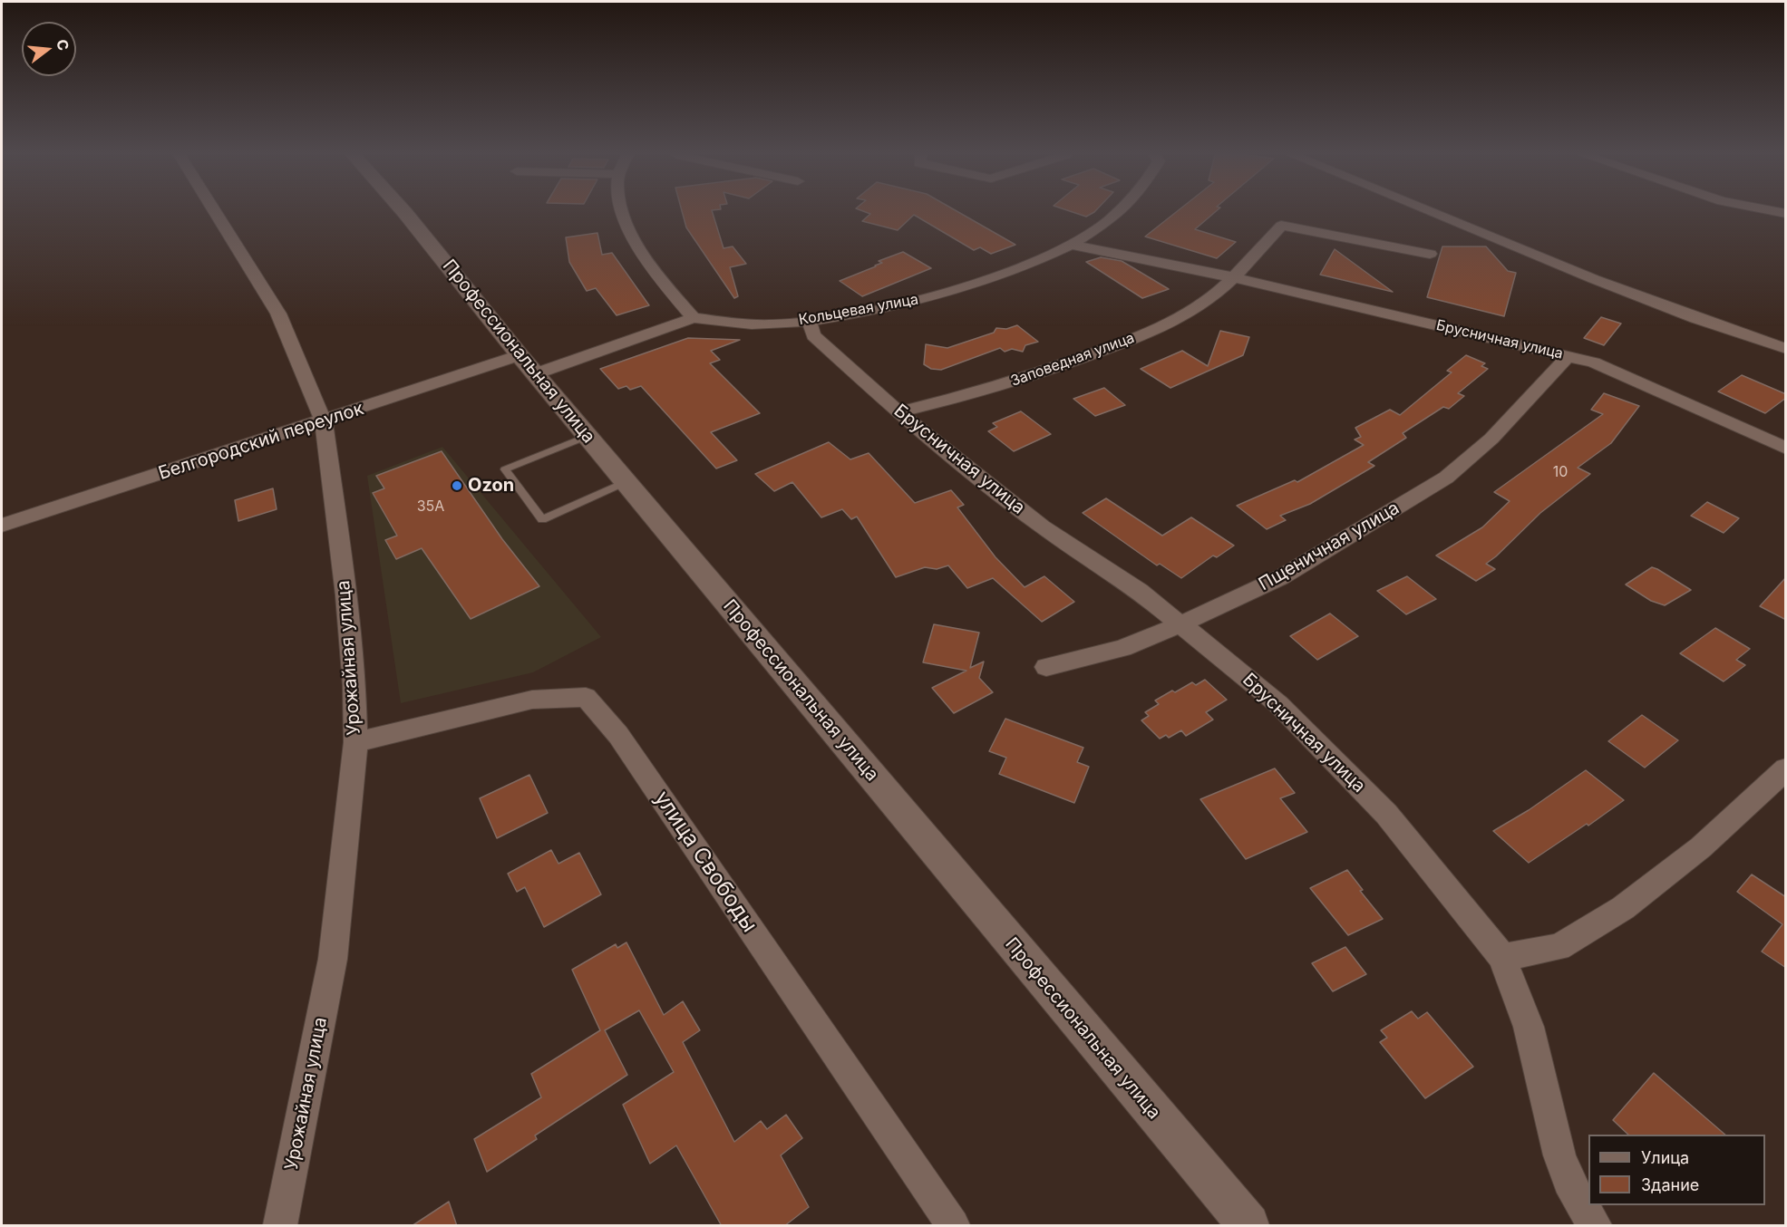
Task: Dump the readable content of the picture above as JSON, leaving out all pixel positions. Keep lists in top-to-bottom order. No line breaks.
{"streets":{"street":["Кольцевая улица","Брусничная улица","Профессиональная улица","Заповедная улица","Белгородский переулок","Пщеничная улица","Урожайная улица","улица Свободы"]},"crossings":[["Кольцевая улица","Брусничная улица"],["Кольцевая улица","Белгородский переулок"],["Брусничная улица","Заповедная улица"],["Брусничная улица","Пщеничная улица"],["Профессиональная улица","Белгородский переулок"],["Белгородский переулок","Урожайная улица"],["Урожайная улица","улица Свободы"]],"places":["Ozon"],"house_numbers":["10","35А"],"legend":["Улица","Здание"],"north":"right"}
